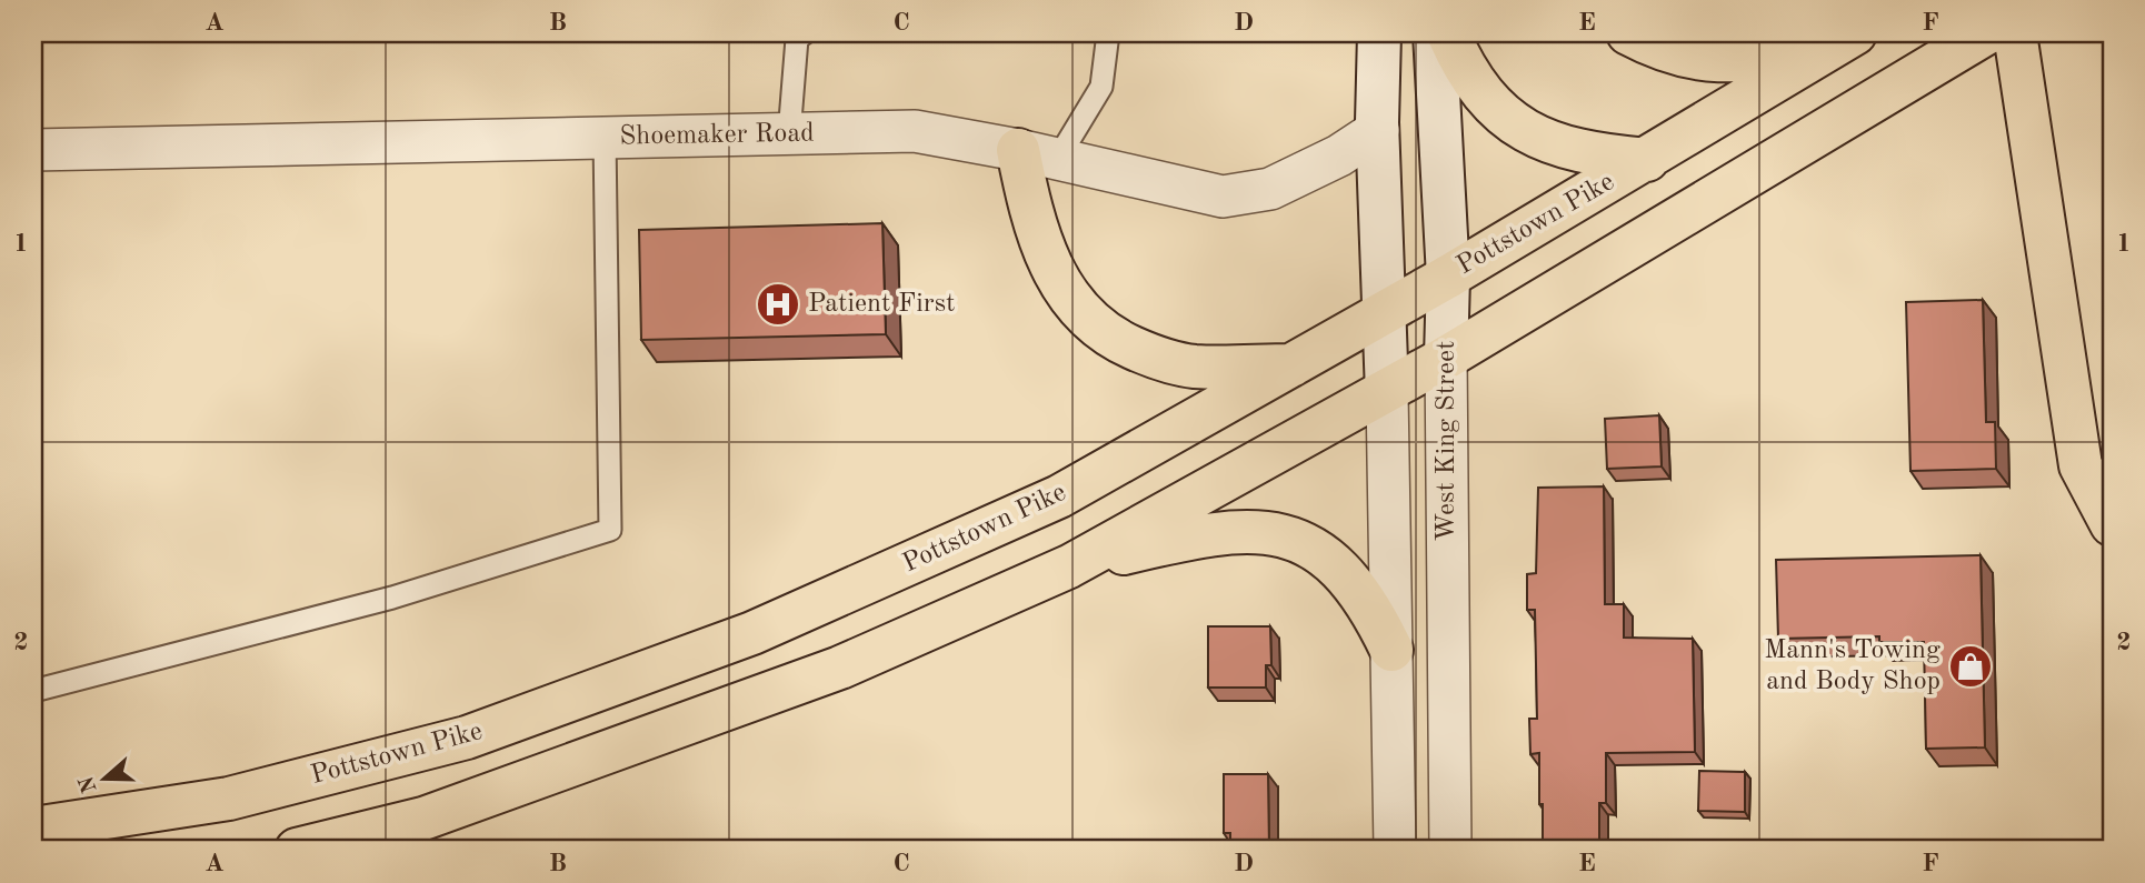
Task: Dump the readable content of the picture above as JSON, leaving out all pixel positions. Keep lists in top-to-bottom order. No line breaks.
{"streets":{"highway":["Pottstown Pike"],"main road":["West King Street"],"street":["Shoemaker Road"]},"crossings":[["Pottstown Pike","West King Street"]],"places":{"hospital":["Patient First"],"shop":["Mann's Towing and Body Shop"]},"north":"left","grid":{"columns":["A","B","C","D","E","F"],"rows":["1","2"]}}
